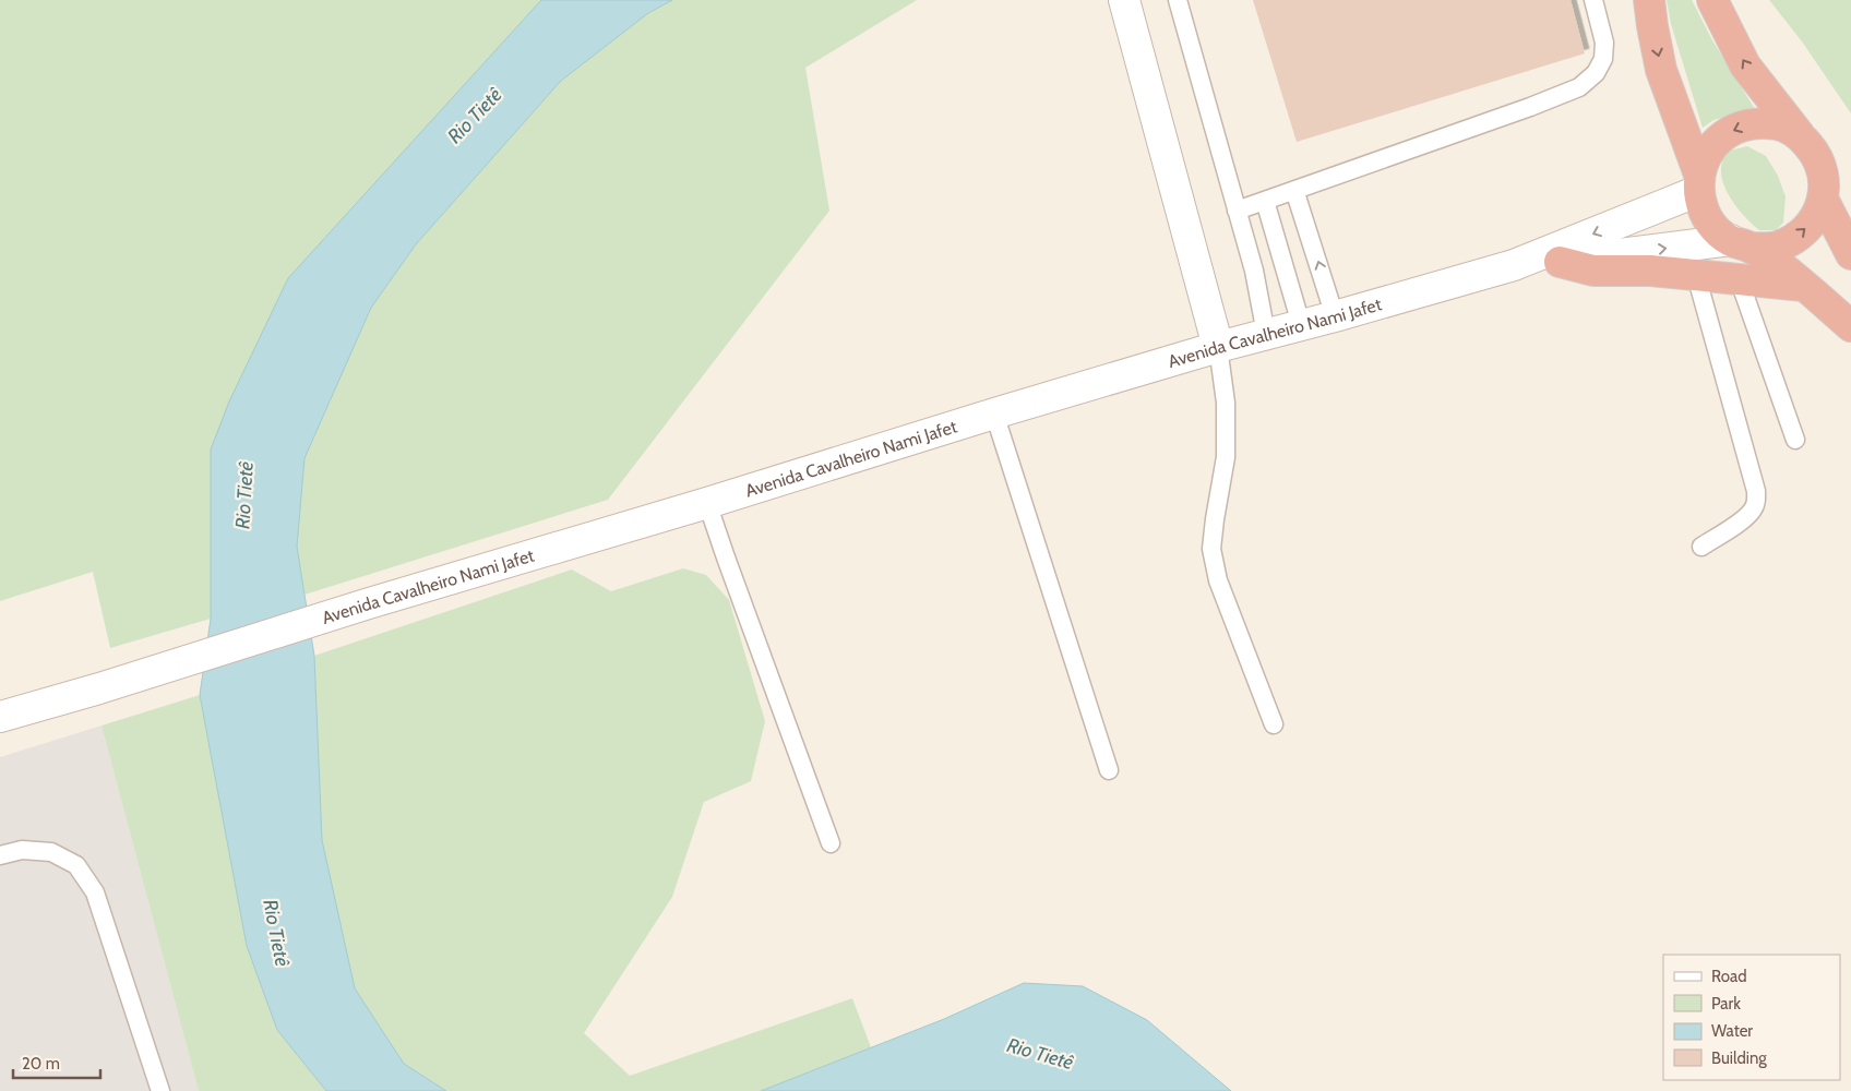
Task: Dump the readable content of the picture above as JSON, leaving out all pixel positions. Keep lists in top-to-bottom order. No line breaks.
{"streets":{"main road":["Avenida Cavalheiro Nami Jafet"]},"water":["Rio Tietê"],"legend":["Road","Park","Water","Building"],"scale_bar":"20 m"}
